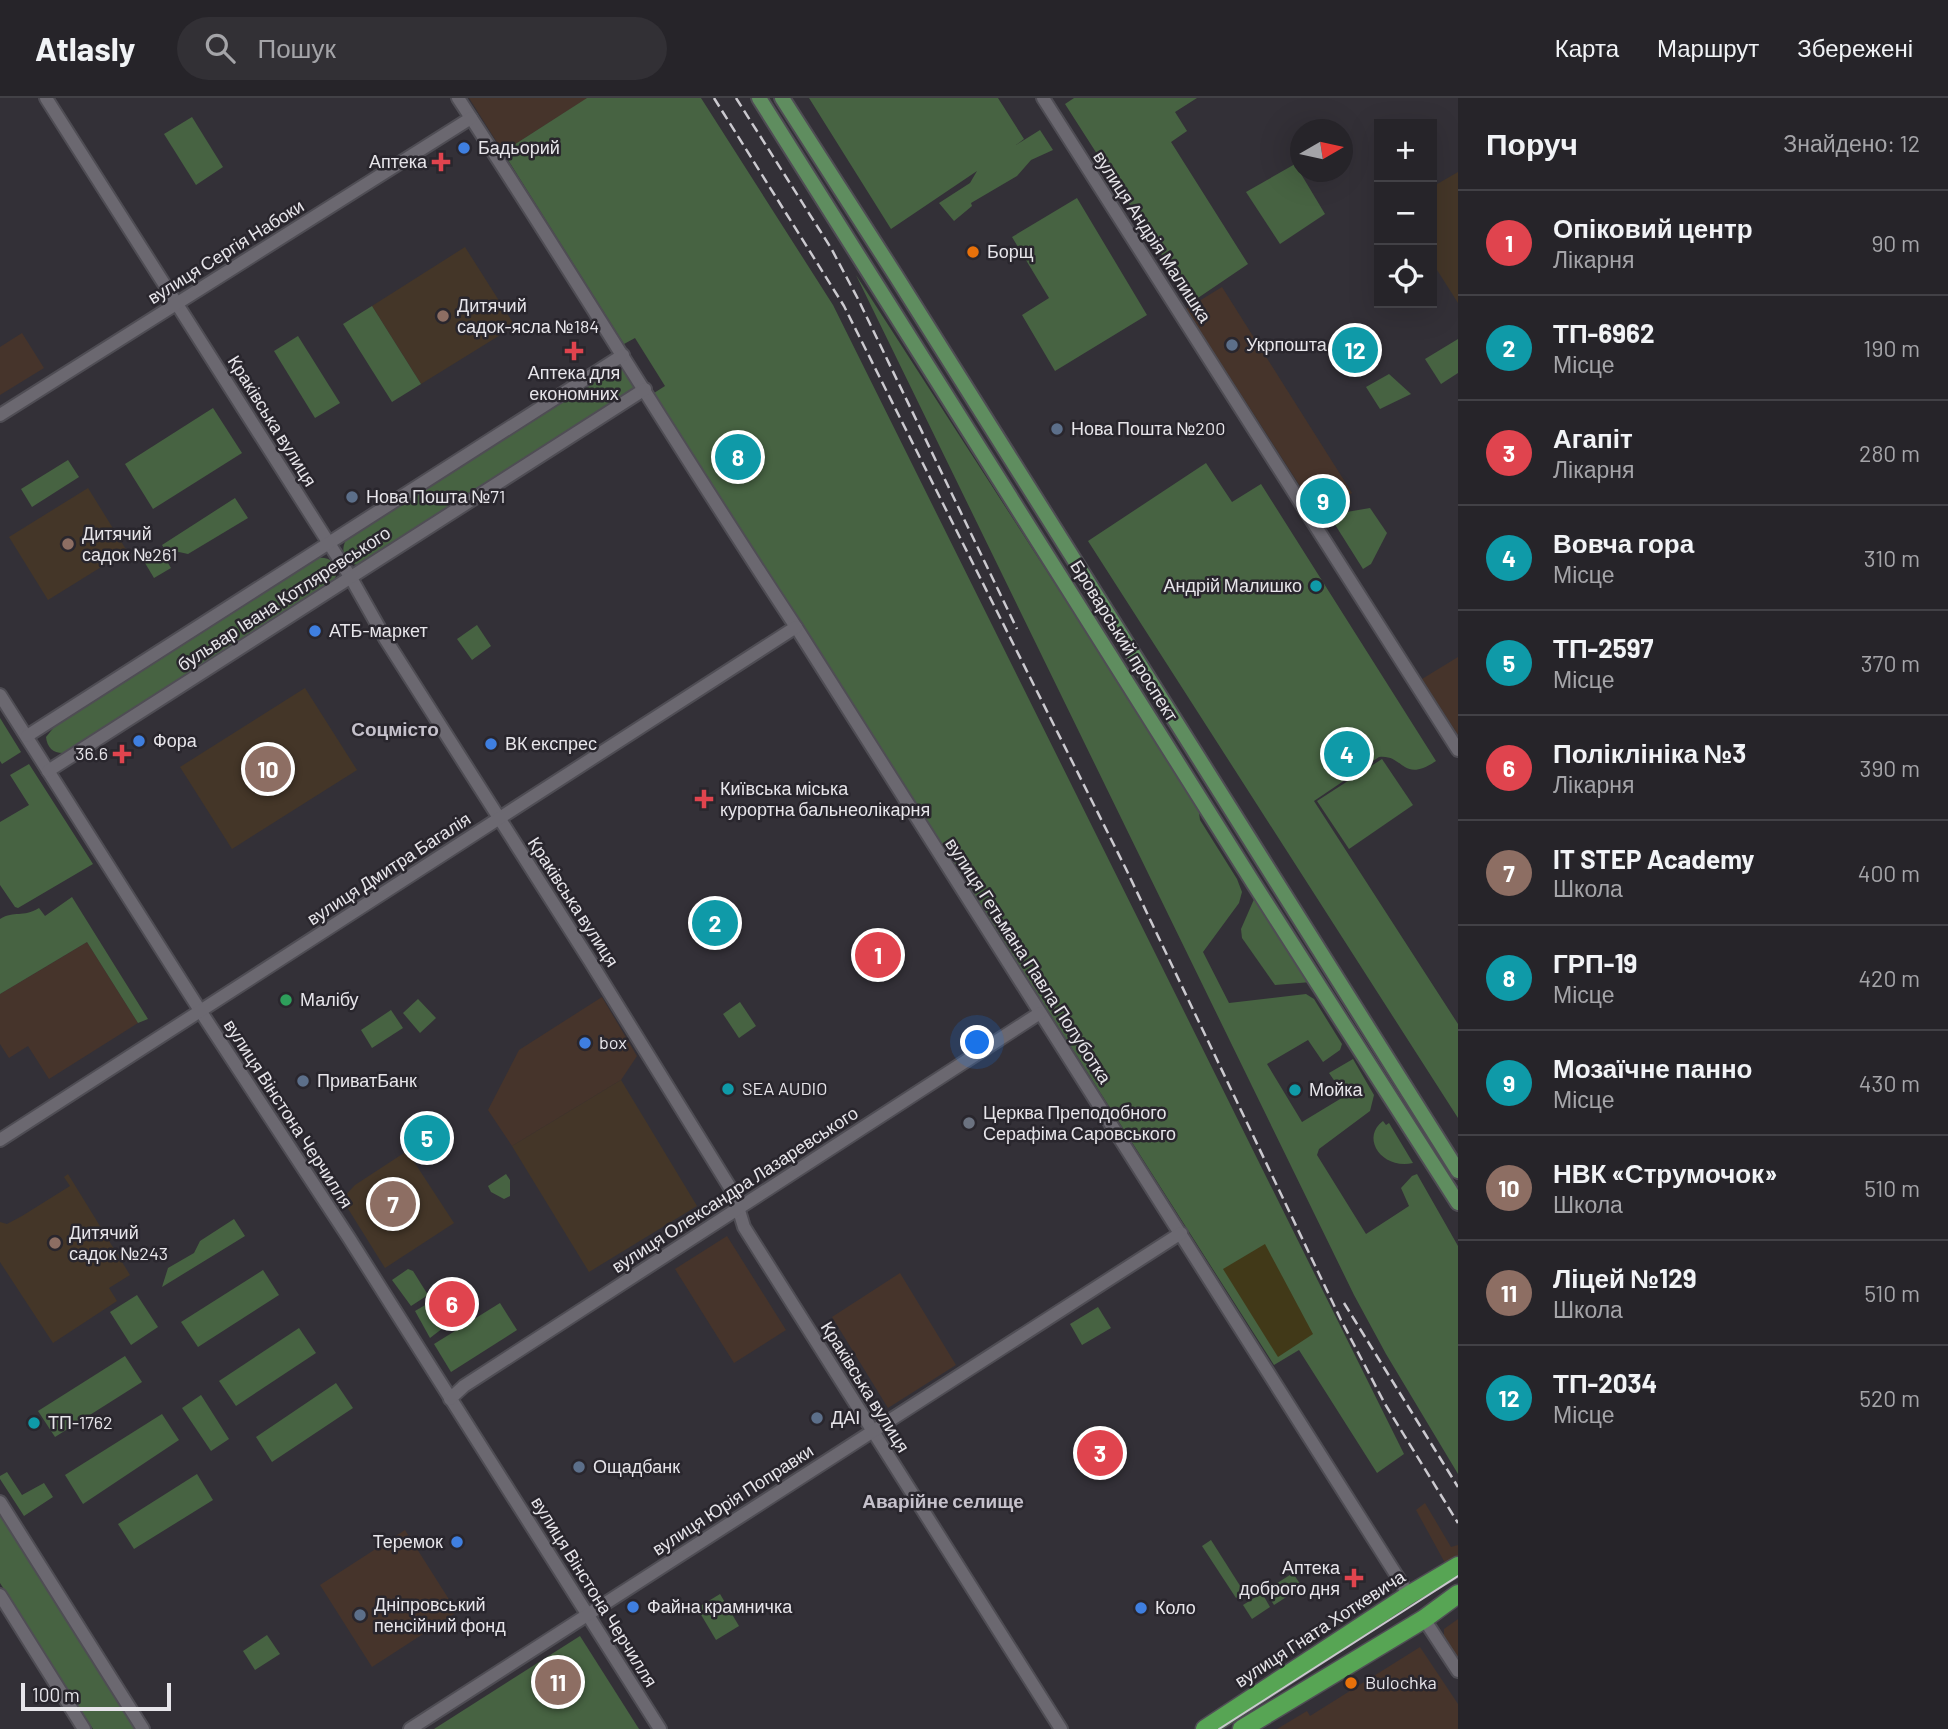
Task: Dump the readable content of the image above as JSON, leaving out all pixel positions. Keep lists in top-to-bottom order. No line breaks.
{"streets":{"highway":["вулиця Гната Хоткевича"],"main road":["Броварський проспект"],"street":["вулиця Андрія Малишка","вулиця Сергія Набоки","Краківська вулиця","бульвар Івана Котляревського","вулиця Дмитра Багалія","вулиця Гетьмана Павла Полуботка","вулиця Вінстона Черчилля","вулиця Олександра Лазаревського","вулиця Юрія Поправки"]},"crossings":[["вулиця Сергія Набоки","Краківська вулиця"],["вулиця Сергія Набоки","вулиця Гетьмана Павла Полуботка"],["Краківська вулиця","бульвар Івана Котляревського"],["Краківська вулиця","вулиця Дмитра Багалія"],["Краківська вулиця","вулиця Олександра Лазаревського"],["Краківська вулиця","вулиця Юрія Поправки"],["бульвар Івана Котляревського","вулиця Гетьмана Павла Полуботка"],["бульвар Івана Котляревського","вулиця Вінстона Черчилля"],["вулиця Дмитра Багалія","вулиця Гетьмана Павла Полуботка"],["вулиця Дмитра Багалія","вулиця Вінстона Черчилля"],["вулиця Гетьмана Павла Полуботка","вулиця Олександра Лазаревського"],["вулиця Гетьмана Павла Полуботка","вулиця Юрія Поправки"],["вулиця Гетьмана Павла Полуботка","вулиця Гната Хоткевича"],["вулиця Вінстона Черчилля","вулиця Олександра Лазаревського"],["вулиця Вінстона Черчилля","вулиця Юрія Поправки"]],"districts":["Соцмісто","Аварійне селище"],"places":{"other":["Бадьорий","Борщ","Дитячий садок-ясла №184","Укрпошта","Нова Пошта №200","Нова Пошта №71","Дитячий садок №261","Андрій Малишко","АТБ-маркет","Фора","ВК експрес","Малібу","box","ПриватБанк","SEA AUDIO","Мойка","Церква Преподобного Серафіма Саровського","Дитячий садок №243","ДАІ","ТП-1762","Ощадбанк","Теремок","Файна крамничка","Коло","Дніпровський пенсійний фонд","Bulochka"],"health":["Аптека","Аптека для економних","36.6","Київська міська курортна бальнеолікарня","Аптека доброго дня"]},"scale_bar":"100 m","north":"right","page":{"header":"Atlasly","search":"Пошук","nav":["Карта","Маршрут","Збережені"],"heading":["Поруч","Знайдено: 12"],"map_buttons":["+","−"],"list":[{"mark":"1","name":"Опіковий центр","note":"Лікарня","value":"90 m"},{"mark":"2","name":"ТП-6962","note":"Місце","value":"190 m"},{"mark":"3","name":"Агапіт","note":"Лікарня","value":"280 m"},{"mark":"4","name":"Вовча гора","note":"Місце","value":"310 m"},{"mark":"5","name":"ТП-2597","note":"Місце","value":"370 m"},{"mark":"6","name":"Поліклініка №3","note":"Лікарня","value":"390 m"},{"mark":"7","name":"IT STEP Academy","note":"Школа","value":"400 m"},{"mark":"8","name":"ГРП-19","note":"Місце","value":"420 m"},{"mark":"9","name":"Мозаїчне панно","note":"Місце","value":"430 m"},{"mark":"10","name":"НВК «Струмочок»","note":"Школа","value":"510 m"},{"mark":"11","name":"Ліцей №129","note":"Школа","value":"510 m"},{"mark":"12","name":"ТП-2034","note":"Місце","value":"520 m"}],"pins":["12","8","9","4","10","2","1","5","7","6","3","11"],"scale":"100 m"}}
